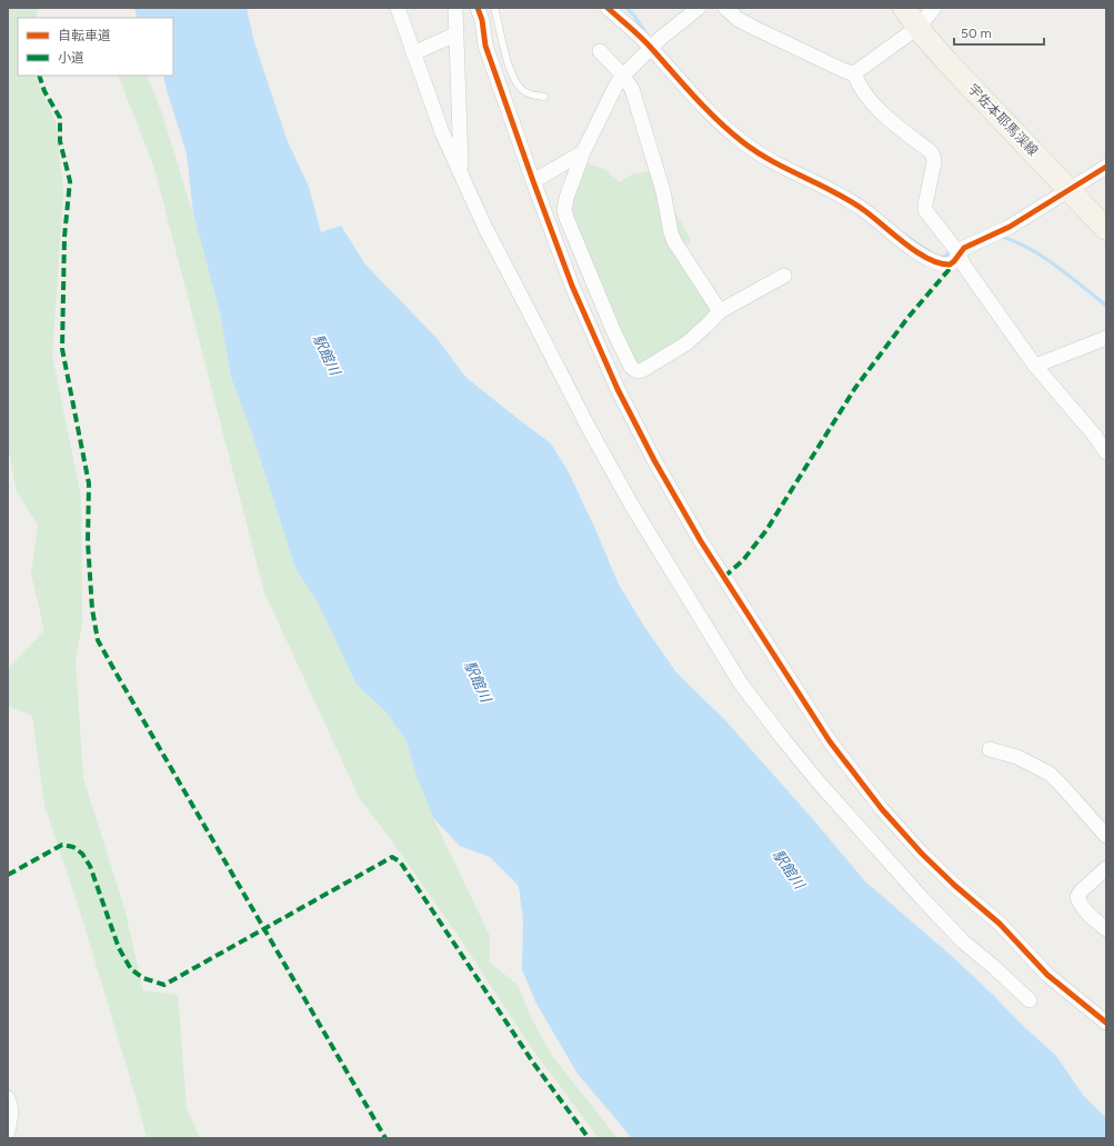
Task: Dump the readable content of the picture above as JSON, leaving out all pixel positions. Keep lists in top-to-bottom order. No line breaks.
{"streets":{"main road":["宇佐本耶馬渓線"]},"water":["駅館川"],"legend":["自転車道","小道"],"scale_bar":"50 m"}
